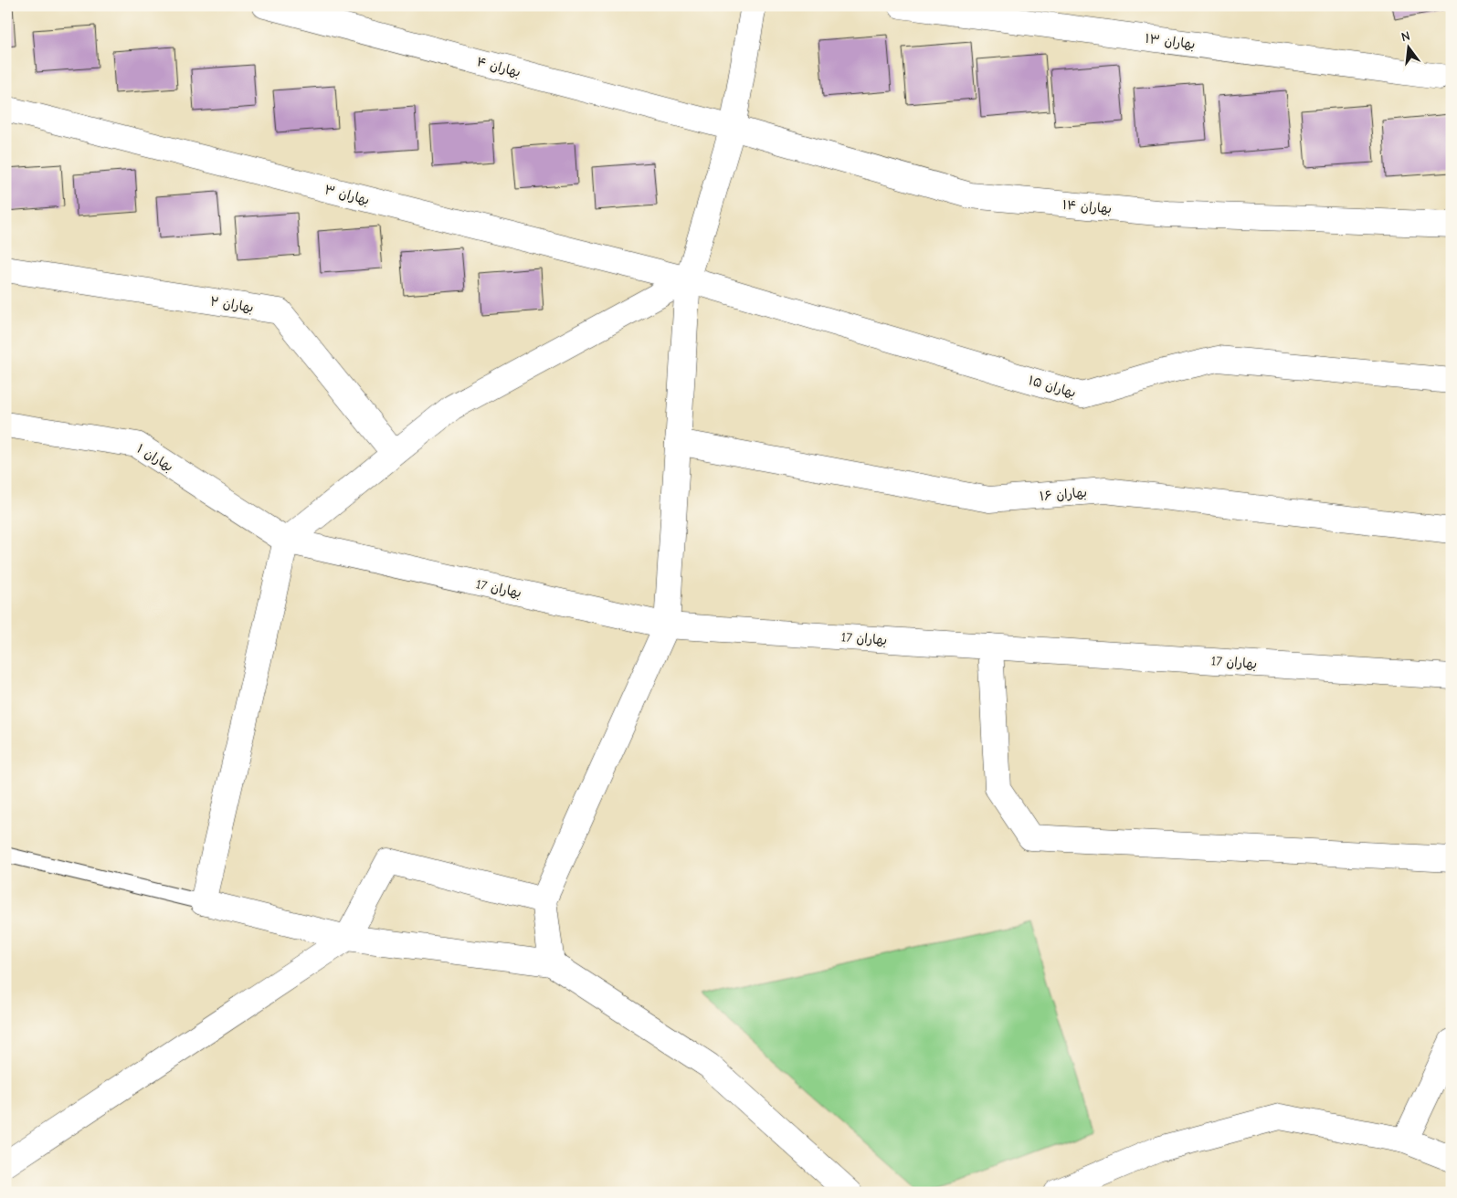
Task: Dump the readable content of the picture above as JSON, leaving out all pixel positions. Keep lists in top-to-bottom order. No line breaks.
{"streets":{"street":["بهاران ۱۳","بهاران ۴","بهاران ۳","بهاران ۱۴","بهاران ۲","بهاران ۱۵","بهاران ۱","بهاران ۱۶","بهاران 17"]},"crossings":[["بهاران ۴","بهاران ۱۴"],["بهاران ۳","بهاران ۱۵"],["بهاران ۱","بهاران 17"]],"north":"top"}
